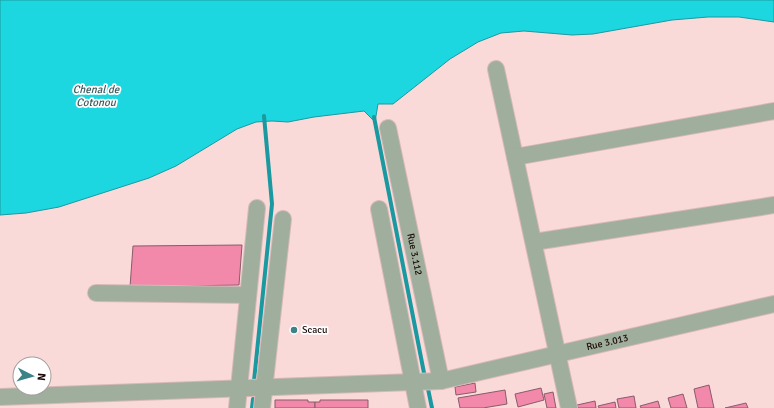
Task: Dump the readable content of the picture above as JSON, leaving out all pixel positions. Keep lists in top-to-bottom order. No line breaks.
{"streets":{"street":["Rue 3.112","Rue 3.013"]},"crossings":[["Rue 3.112","Rue 3.013"]],"water":["Chenal de Cotonou"],"places":["Scacu"],"north":"right"}
